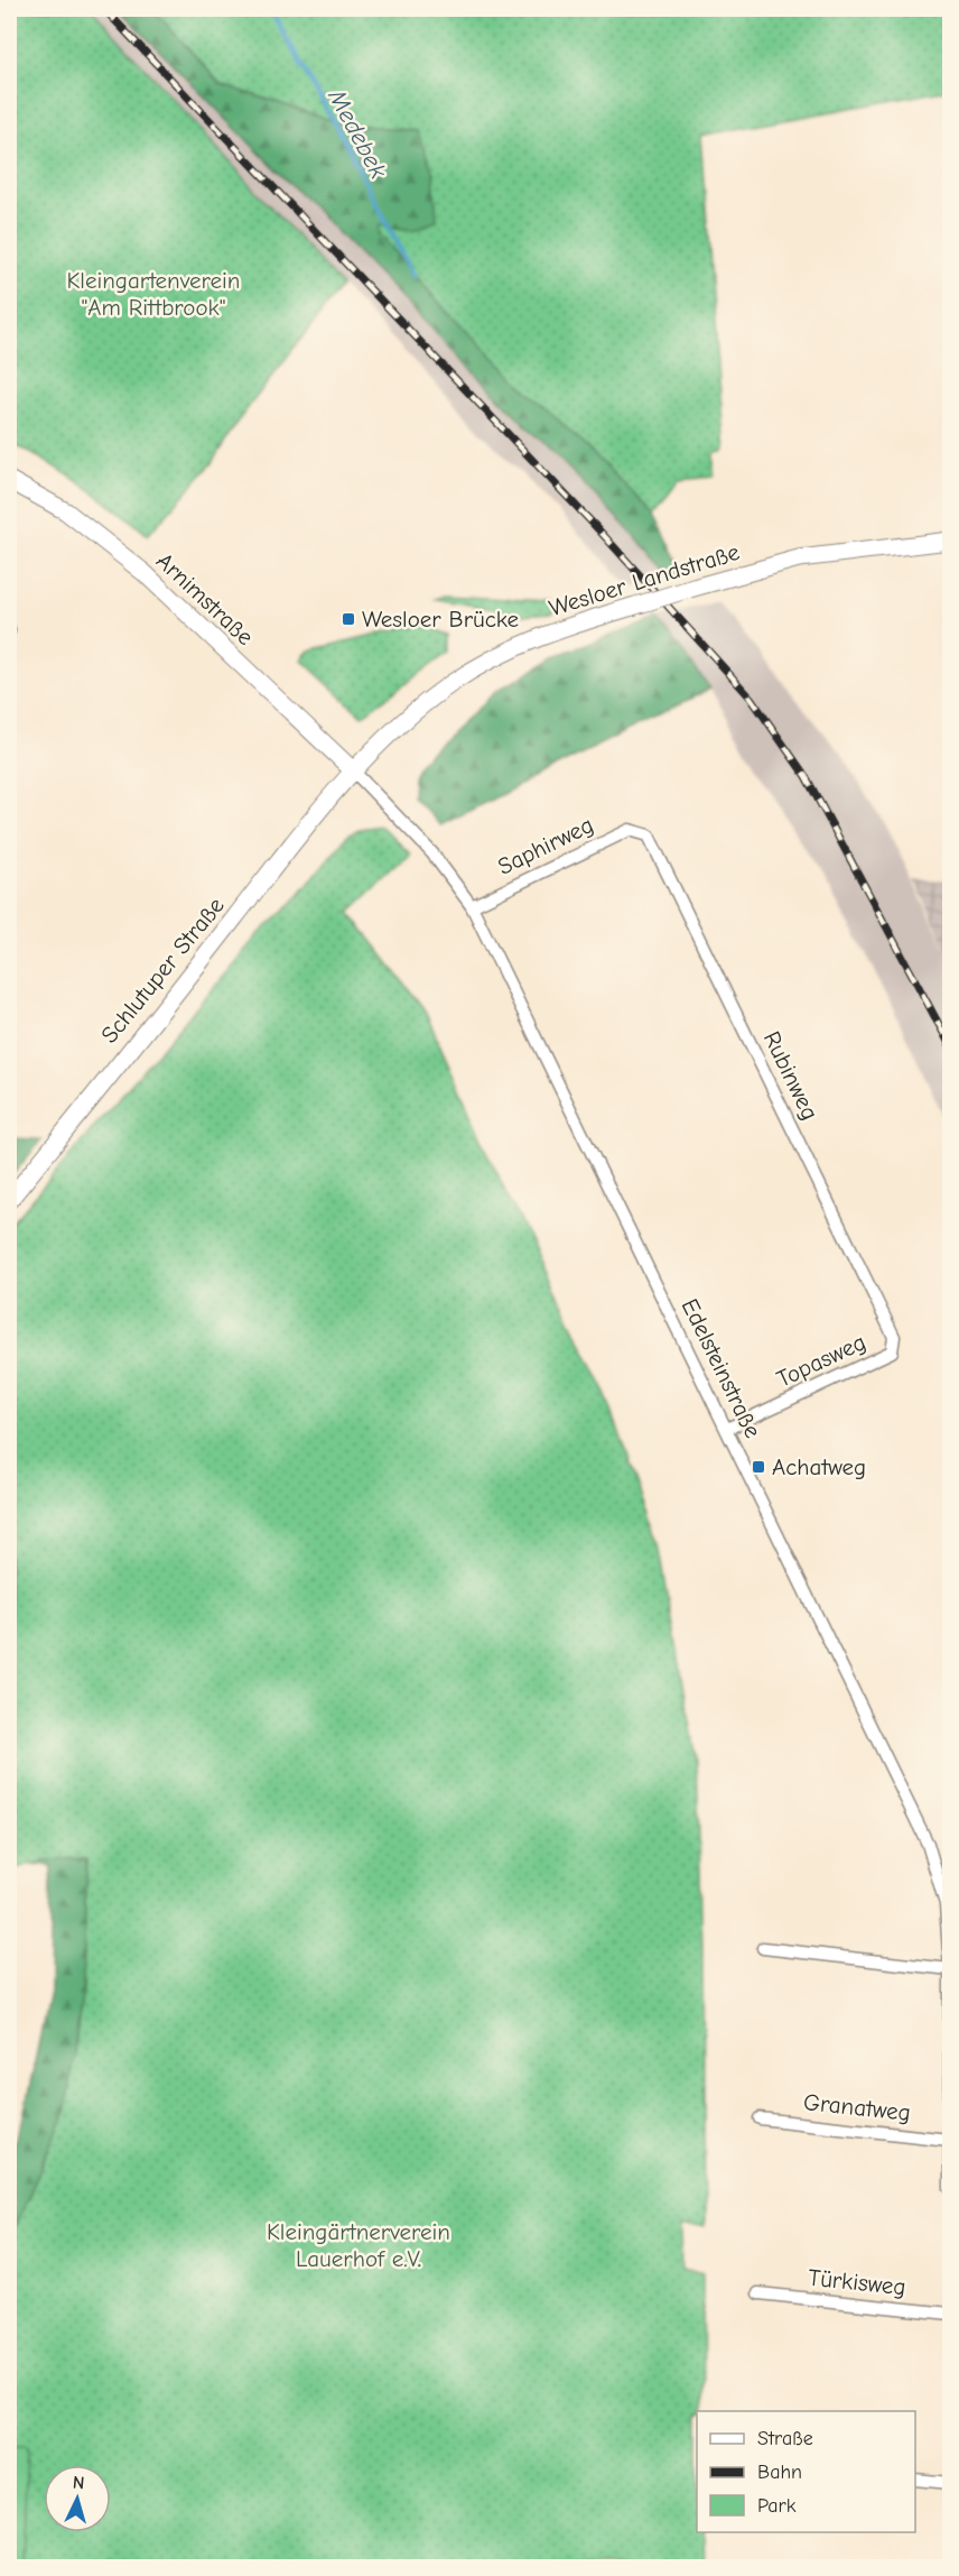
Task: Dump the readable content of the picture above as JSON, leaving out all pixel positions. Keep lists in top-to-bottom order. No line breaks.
{"streets":{"main road":["Wesloer Landstraße","Arnimstraße","Schlutuper Straße"],"street":["Saphirweg","Rubinweg","Topasweg","Edelsteinstraße","Granatweg","Türkisweg"]},"crossings":[["Wesloer Landstraße","Arnimstraße"],["Wesloer Landstraße","Schlutuper Straße"],["Wesloer Landstraße","Edelsteinstraße"],["Arnimstraße","Schlutuper Straße"],["Arnimstraße","Edelsteinstraße"],["Saphirweg","Rubinweg"],["Saphirweg","Edelsteinstraße"],["Schlutuper Straße","Edelsteinstraße"],["Rubinweg","Topasweg"],["Topasweg","Edelsteinstraße"],["Edelsteinstraße","Granatweg"]],"water":["Medebek"],"parks":["Kleingartenverein \"Am Rittbrook\"","Kleingärtnerverein Lauerhof e.V."],"places":{"transit":["Wesloer Brücke","Achatweg"]},"legend":["Straße","Bahn","Park"],"north":"top"}
